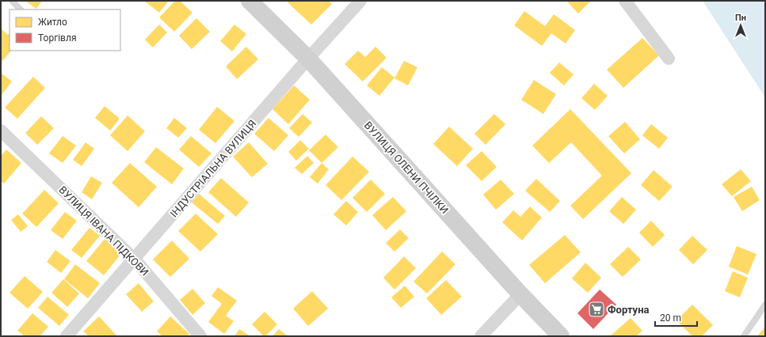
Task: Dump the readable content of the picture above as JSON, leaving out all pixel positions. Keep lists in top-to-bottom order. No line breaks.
{"streets":{"street":["ВУЛИЦЯ ОЛЕНИ ПЧІЛКИ","ІНДУСТРІАЛЬНА ВУЛИЦЯ","ВУЛИЦЯ ІВАНА ПІДКОВИ"]},"crossings":[["ВУЛИЦЯ ОЛЕНИ ПЧІЛКИ","ІНДУСТРІАЛЬНА ВУЛИЦЯ"],["ІНДУСТРІАЛЬНА ВУЛИЦЯ","ВУЛИЦЯ ІВАНА ПІДКОВИ"]],"places":{"supermarket":["Фортуна"]},"legend":["Житло","Торгівля"],"scale_bar":"20 m","north":"top"}
